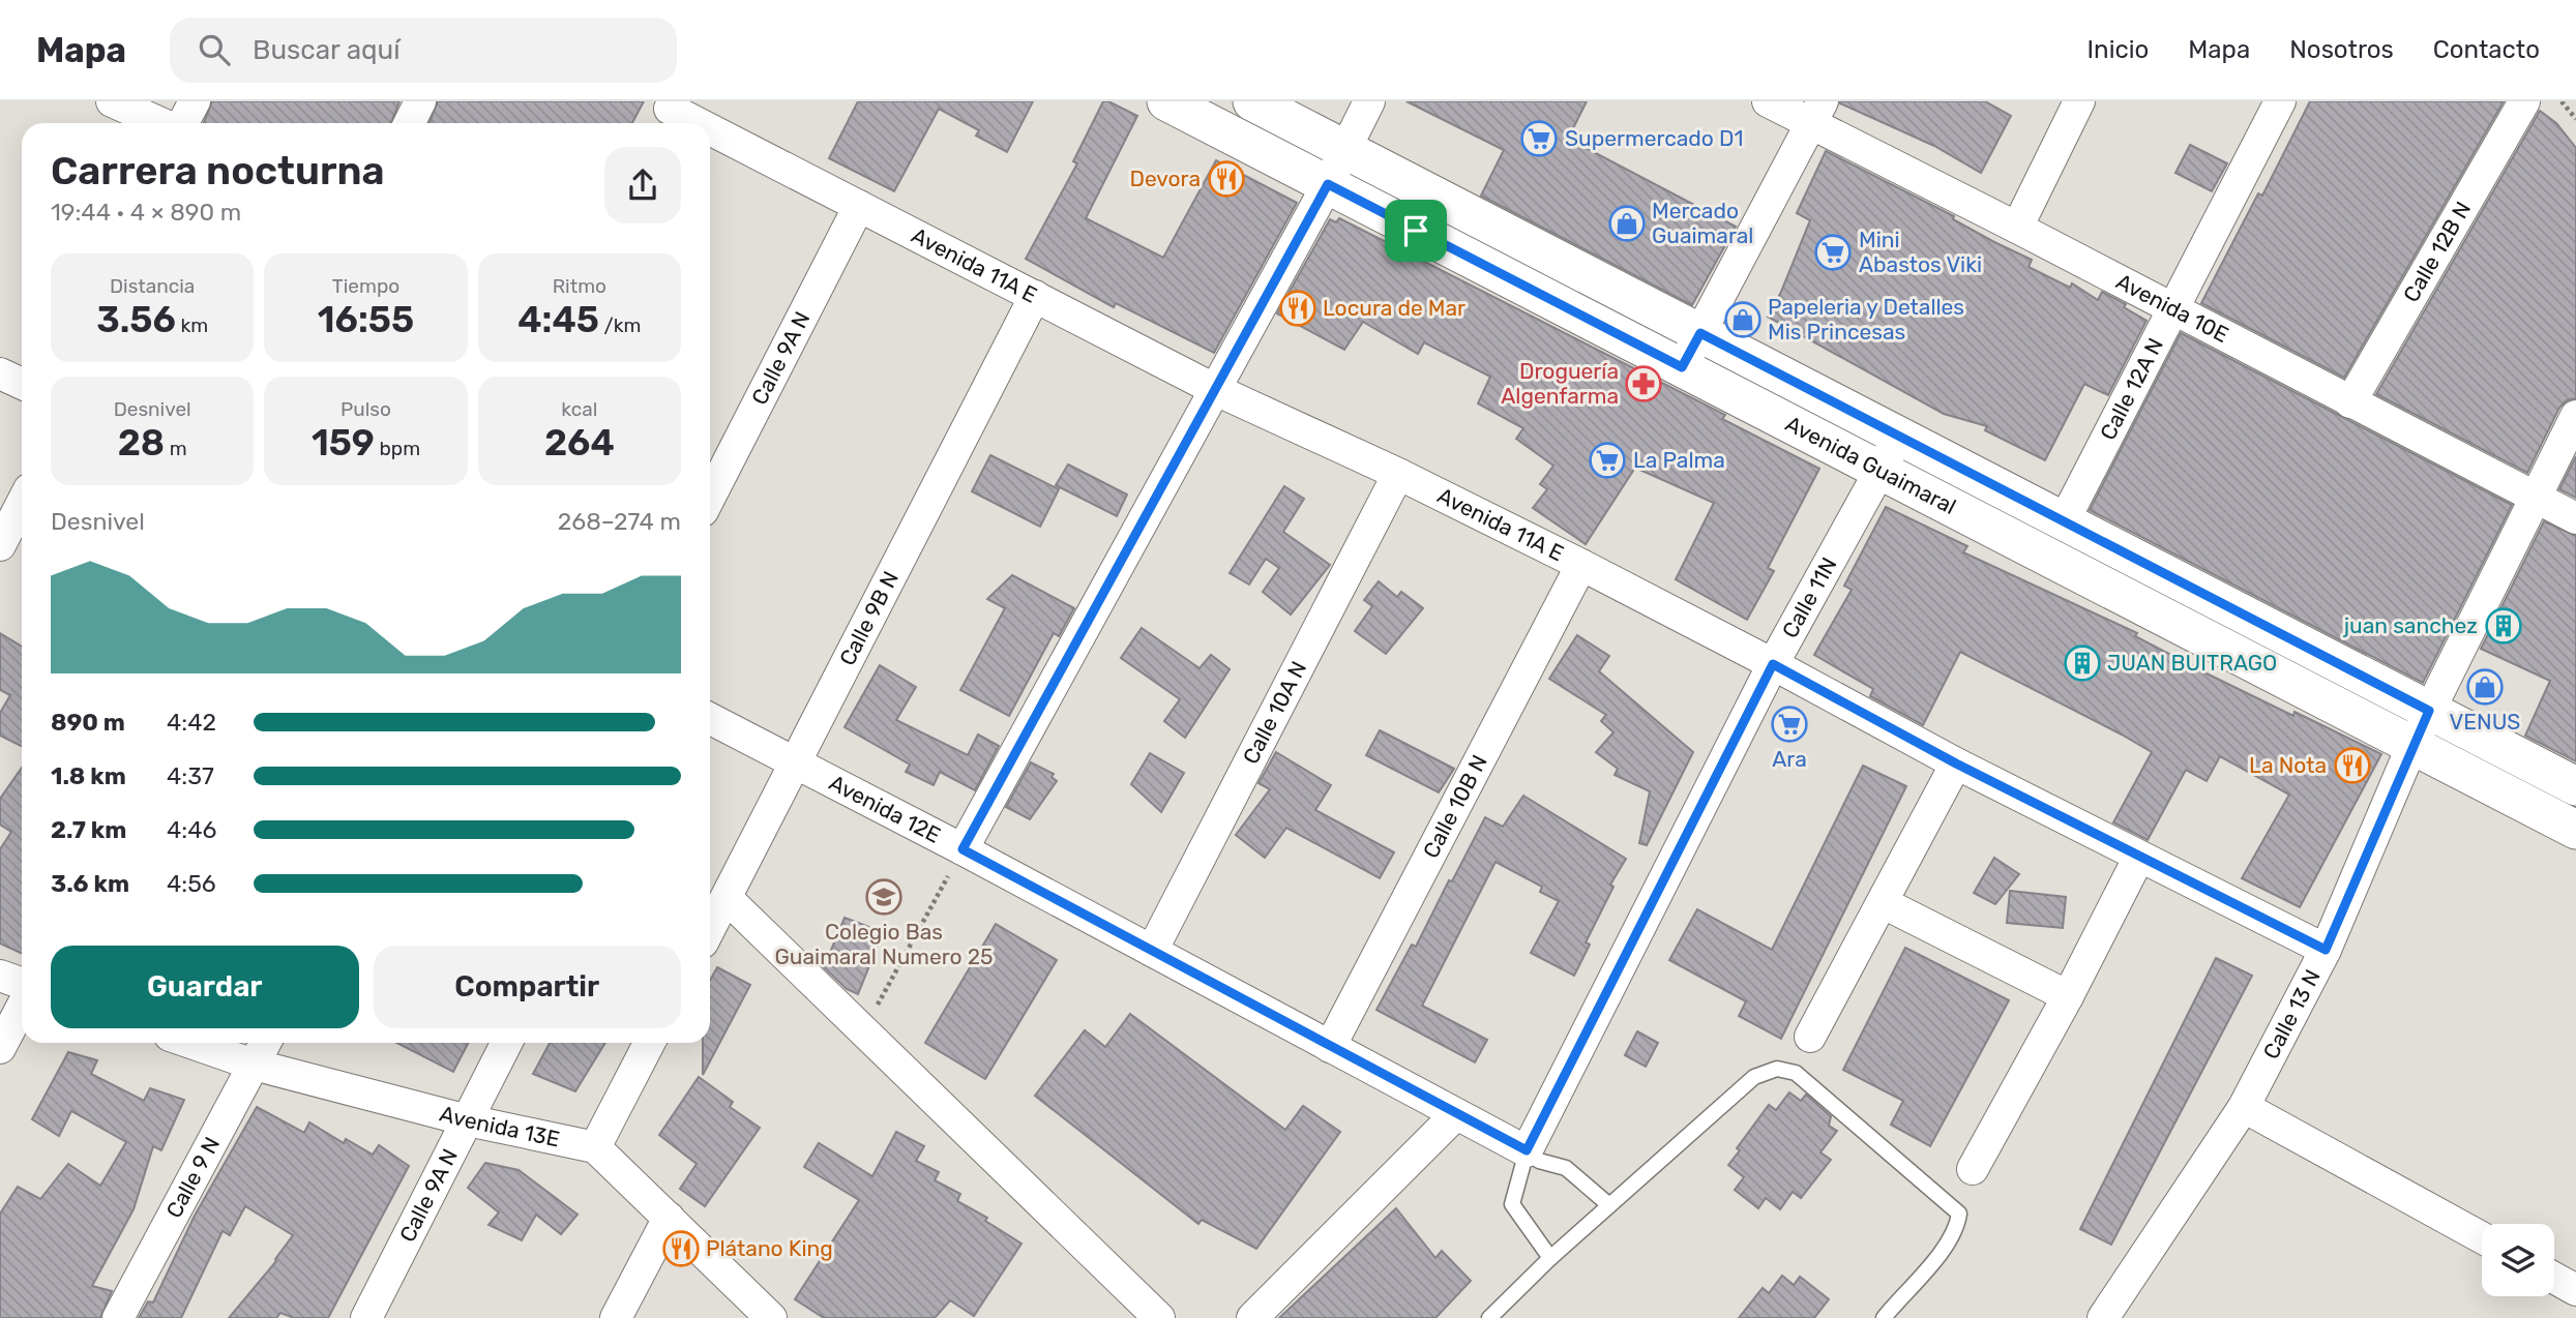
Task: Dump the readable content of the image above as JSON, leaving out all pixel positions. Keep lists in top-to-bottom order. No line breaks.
{"streets":{"street":["Calle 12B N","Avenida 11A E","Avenida 10E","Calle 9A N","Calle 12A N","Avenida Guaimaral","Calle 11N","Calle 9B N","Calle 10A N","Calle 10B N","Avenida 12E","Calle 13 N","Avenida 13E","Calle 9 N"]},"crossings":[["Calle 12B N","Avenida 10E"],["Avenida 11A E","Calle 9A N"],["Avenida 11A E","Calle 11N"],["Avenida 11A E","Calle 9B N"],["Avenida 11A E","Calle 10A N"],["Avenida 11A E","Calle 10B N"],["Avenida 11A E","Calle 13 N"],["Avenida 10E","Calle 12A N"],["Avenida 10E","Calle 13 N"],["Calle 9A N","Avenida 13E"],["Calle 12A N","Avenida Guaimaral"],["Avenida Guaimaral","Calle 11N"],["Avenida Guaimaral","Calle 13 N"],["Calle 11N","Avenida 12E"],["Calle 9B N","Avenida 12E"],["Calle 10A N","Avenida 12E"],["Calle 10B N","Avenida 12E"],["Avenida 13E","Calle 9 N"]],"places":{"supermarket":["Supermercado D1","Mini Abastos Viki","La Palma","Ara"],"restaurant":["Devora","Locura de Mar","La Nota","Plátano King"],"shop":["Mercado Guaimaral","Papeleria y Detalles Mis Princesas","VENUS"],"pharmacy":["Droguería Algenfarma"],"building":["juan sanchez","JUAN BUITRAGO"],"school or university":["Colegio Bas Guaimaral Numero 25"]},"page":{"header":"Mapa","search":"Buscar aquí","nav":["Inicio","Mapa","Nosotros","Contacto"],"heading":["Carrera nocturna","19:44 · 4 × 890 m"],"stats":[["Distancia","3.56 km"],["Tiempo","16:55"],["Ritmo","4:45 /km"],["Desnivel","28 m"],["Pulso","159 bpm"],["kcal","264"]],"chart":["Desnivel","268–274 m"],"list":[{"name":"890 m","note":"4:42"},{"name":"1.8 km","note":"4:37"},{"name":"2.7 km","note":"4:46"},{"name":"3.6 km","note":"4:56"}],"buttons":["Guardar","Compartir"]}}
